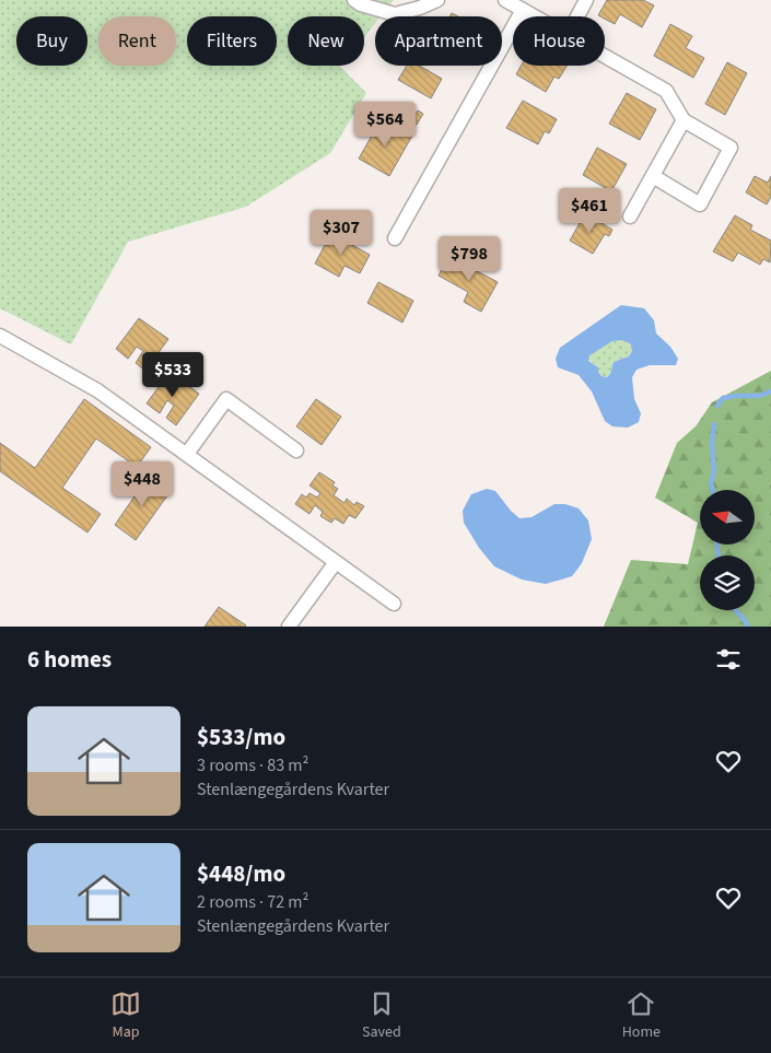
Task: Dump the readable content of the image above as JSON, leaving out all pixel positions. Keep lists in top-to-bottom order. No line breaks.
{"north":"left","page":{"chip":["Buy","Rent","Filters","New","Apartment","House"],"price":["$564","$461","$307","$798","$533","$448"],"heading":"6 homes","list":[{"name":"$533/mo","note":"3 rooms · 83 m² · Stenlængegårdens Kvarter"},{"name":"$448/mo","note":"2 rooms · 72 m² · Stenlængegårdens Kvarter"}],"tabs":["Map","Saved","Home"]}}
